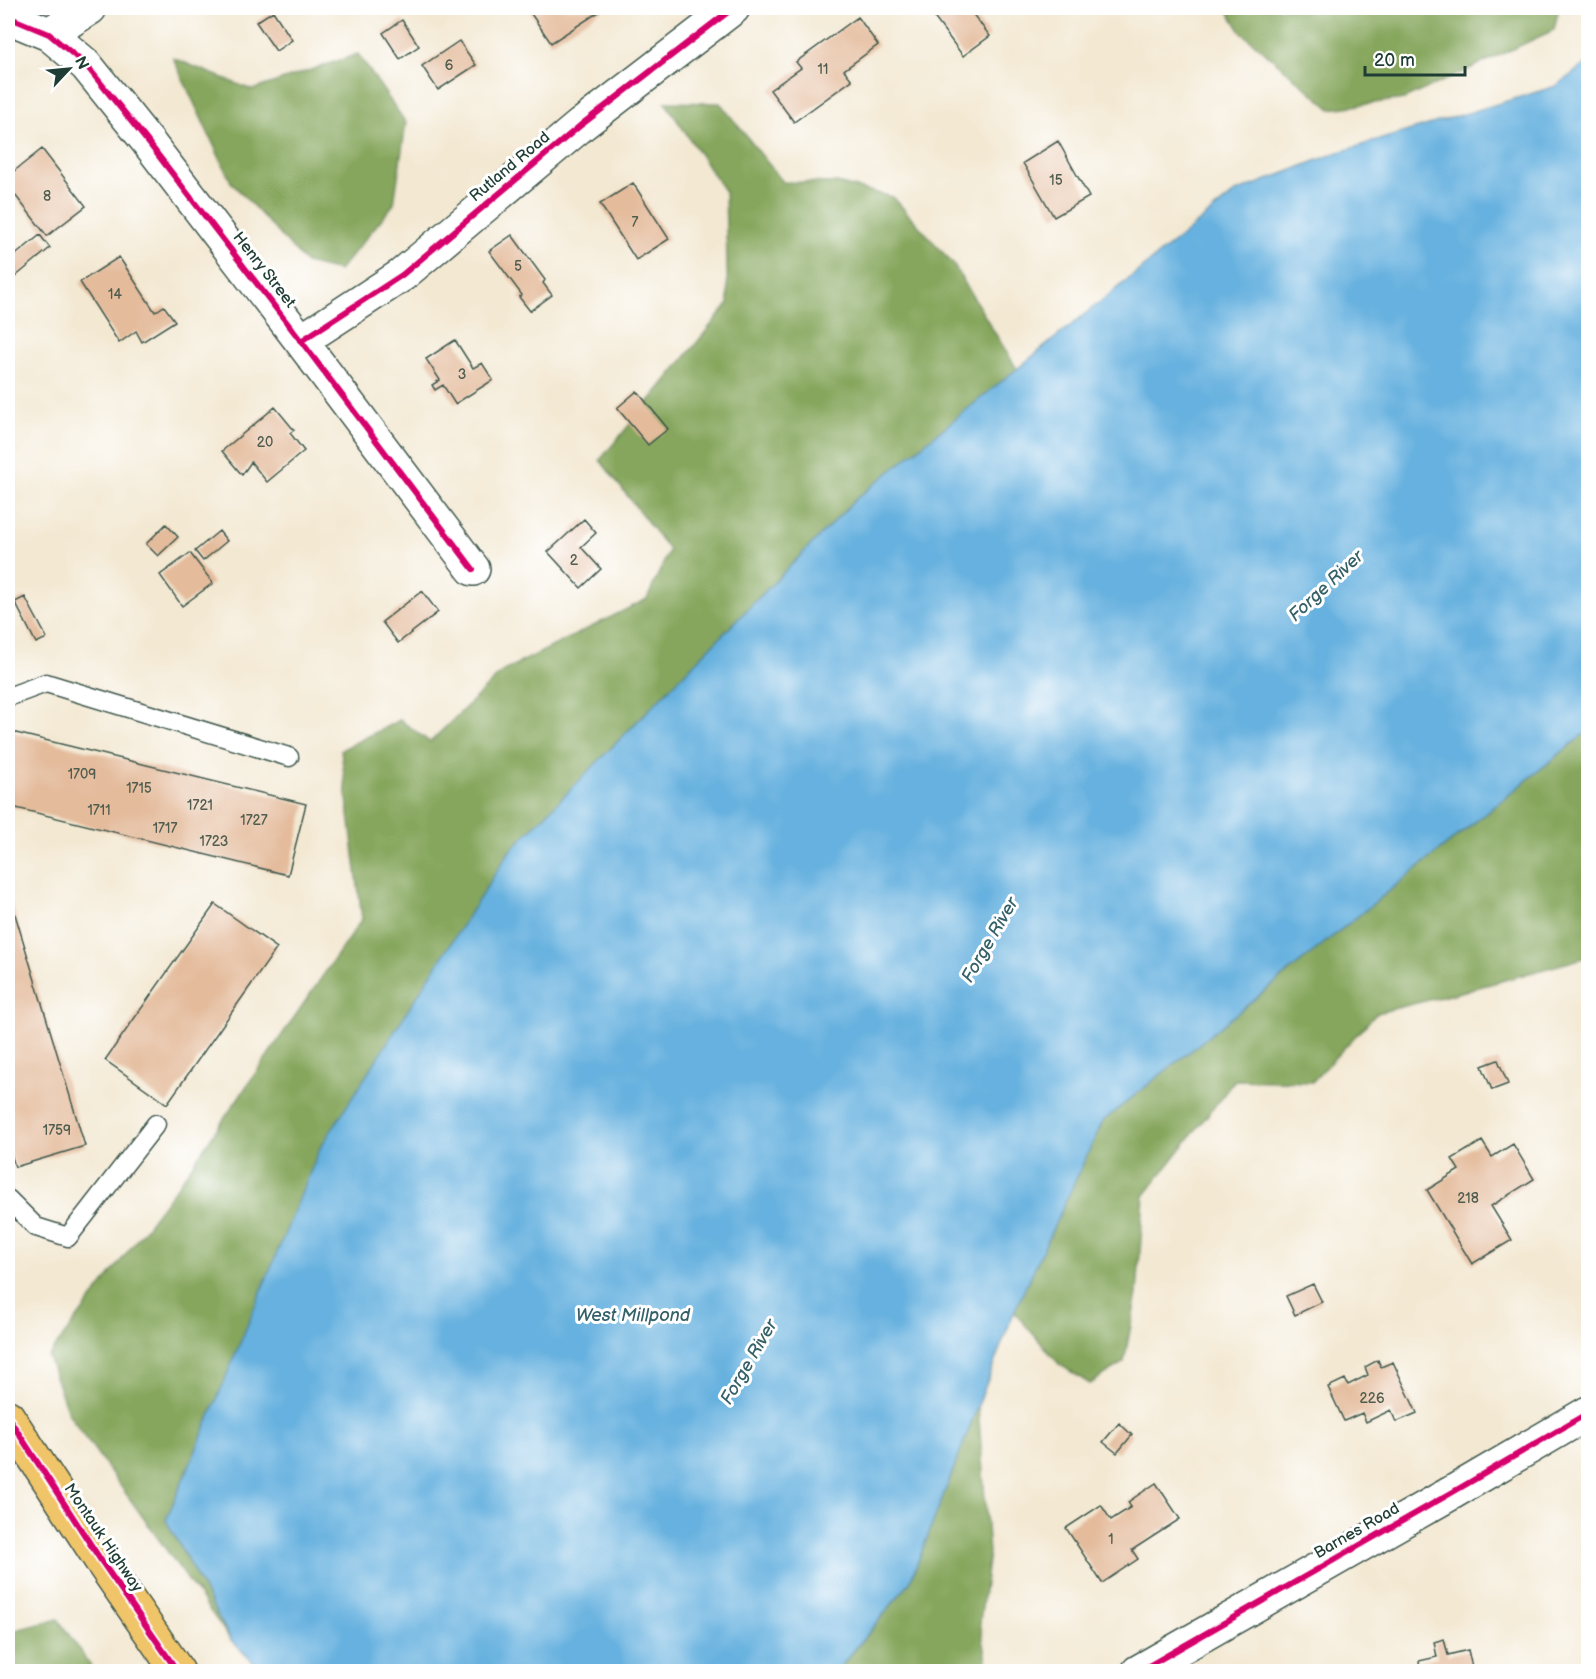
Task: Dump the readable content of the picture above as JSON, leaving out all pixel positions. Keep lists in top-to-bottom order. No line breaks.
{"streets":{"main road":["Montauk Highway"],"street":["Rutland Road","Henry Street","Barnes Road"]},"crossings":[["Rutland Road","Henry Street"]],"water":["Forge River","West Millpond"],"house_numbers":["6","11","15","8","7","5","14","3","20","2","1709","1715","1721","1711","1727","1717","1723","1759","218","226","1"],"scale_bar":"20 m","north":"top right"}
